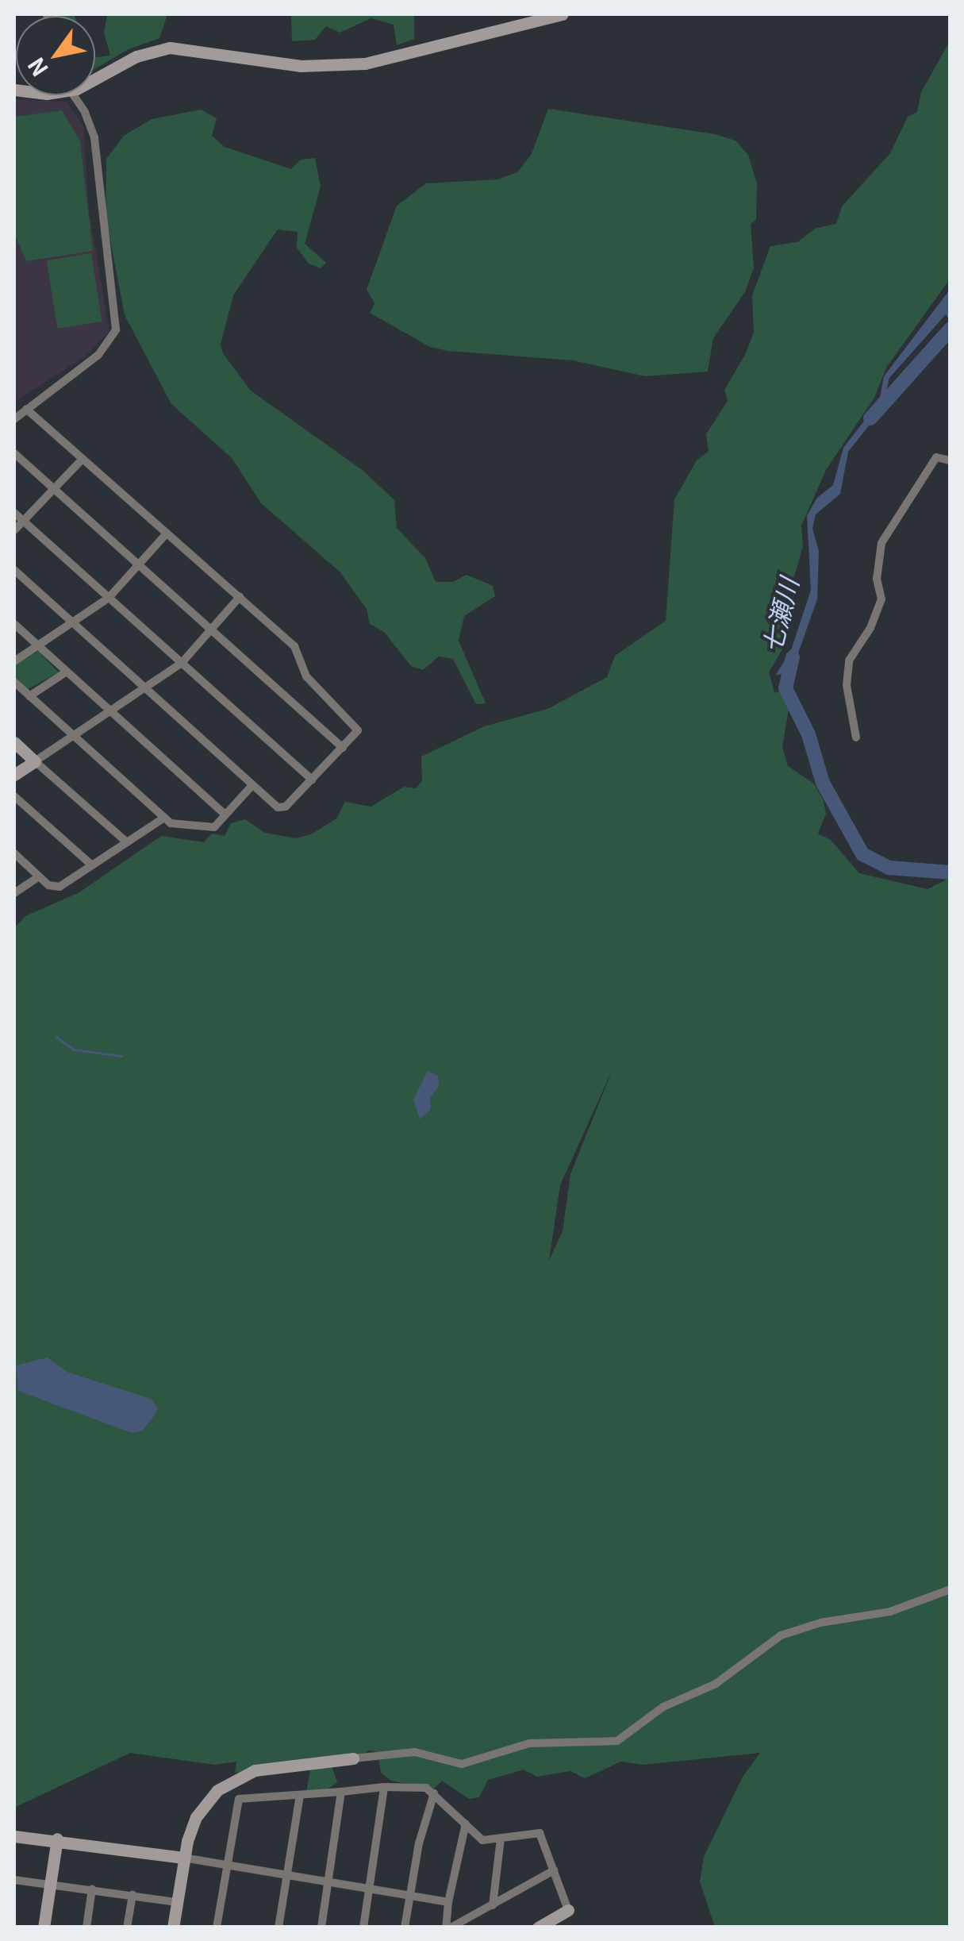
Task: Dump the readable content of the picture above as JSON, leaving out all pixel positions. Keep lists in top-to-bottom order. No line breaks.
{"water":["七瀬川"],"north":"bottom left"}
